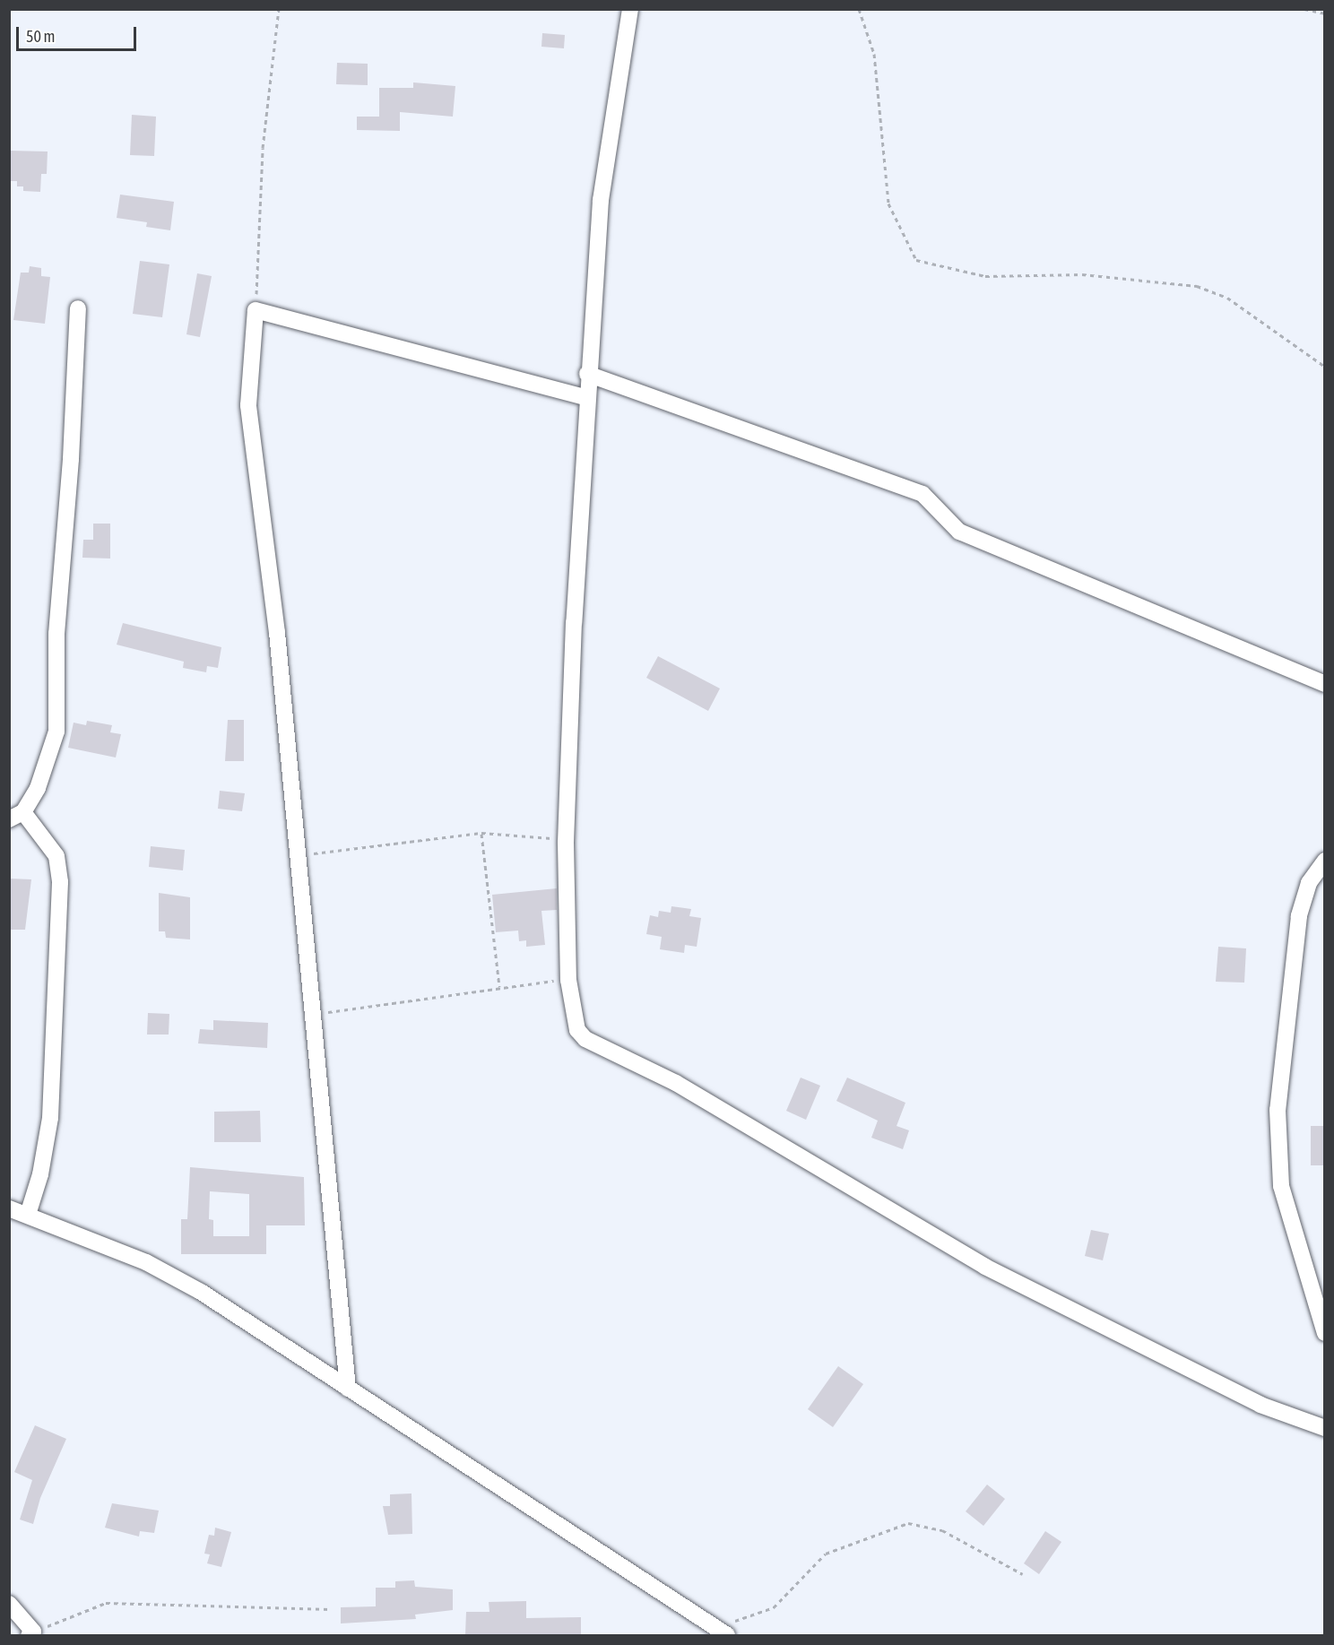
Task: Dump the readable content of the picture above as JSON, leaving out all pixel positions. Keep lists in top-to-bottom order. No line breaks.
{"scale_bar":"50 m"}
